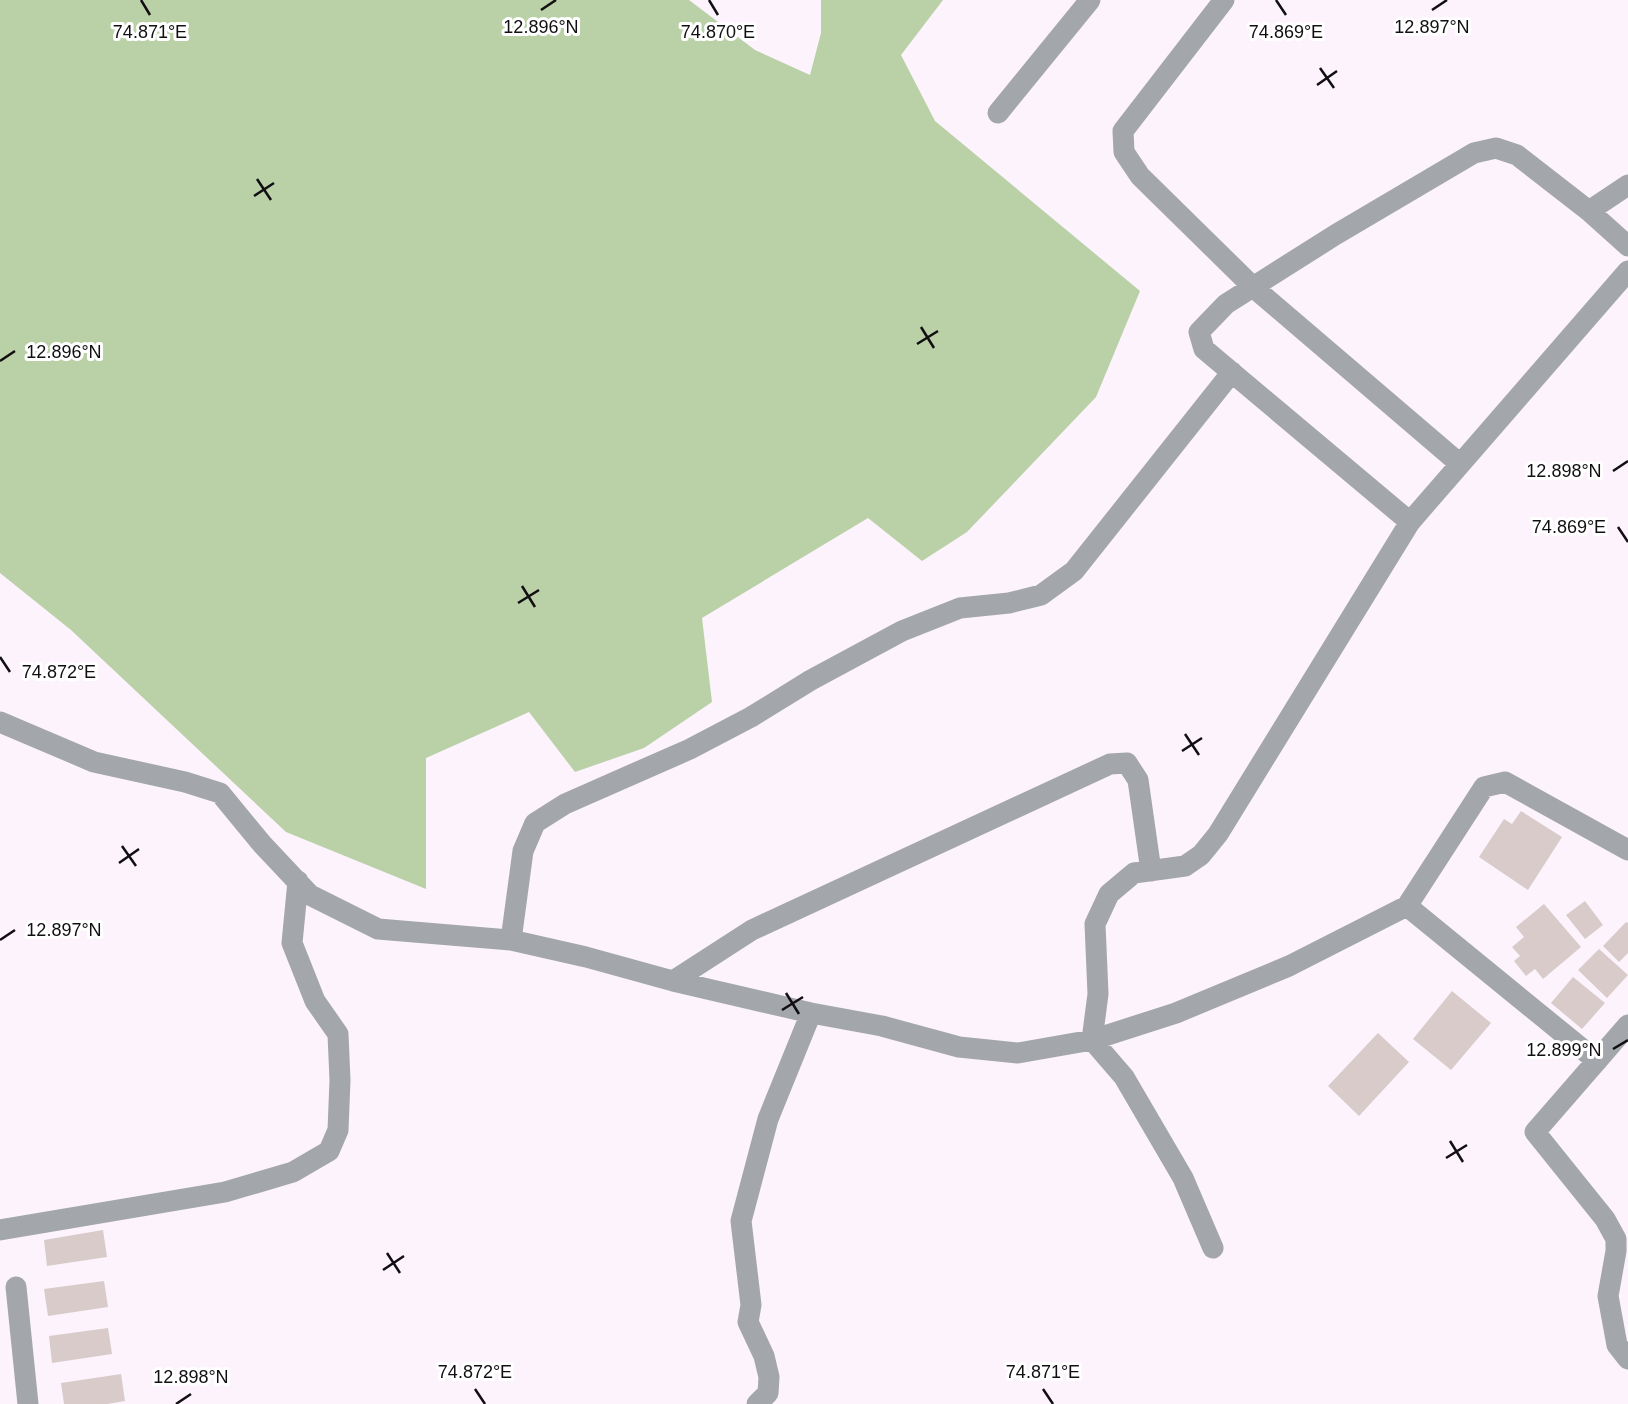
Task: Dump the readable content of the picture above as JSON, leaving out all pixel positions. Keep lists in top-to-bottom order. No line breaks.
{"coordinates":["12.896°N","12.897°N","74.871°E","74.870°E","74.869°E","12.898°N","74.872°E","12.899°N"]}
